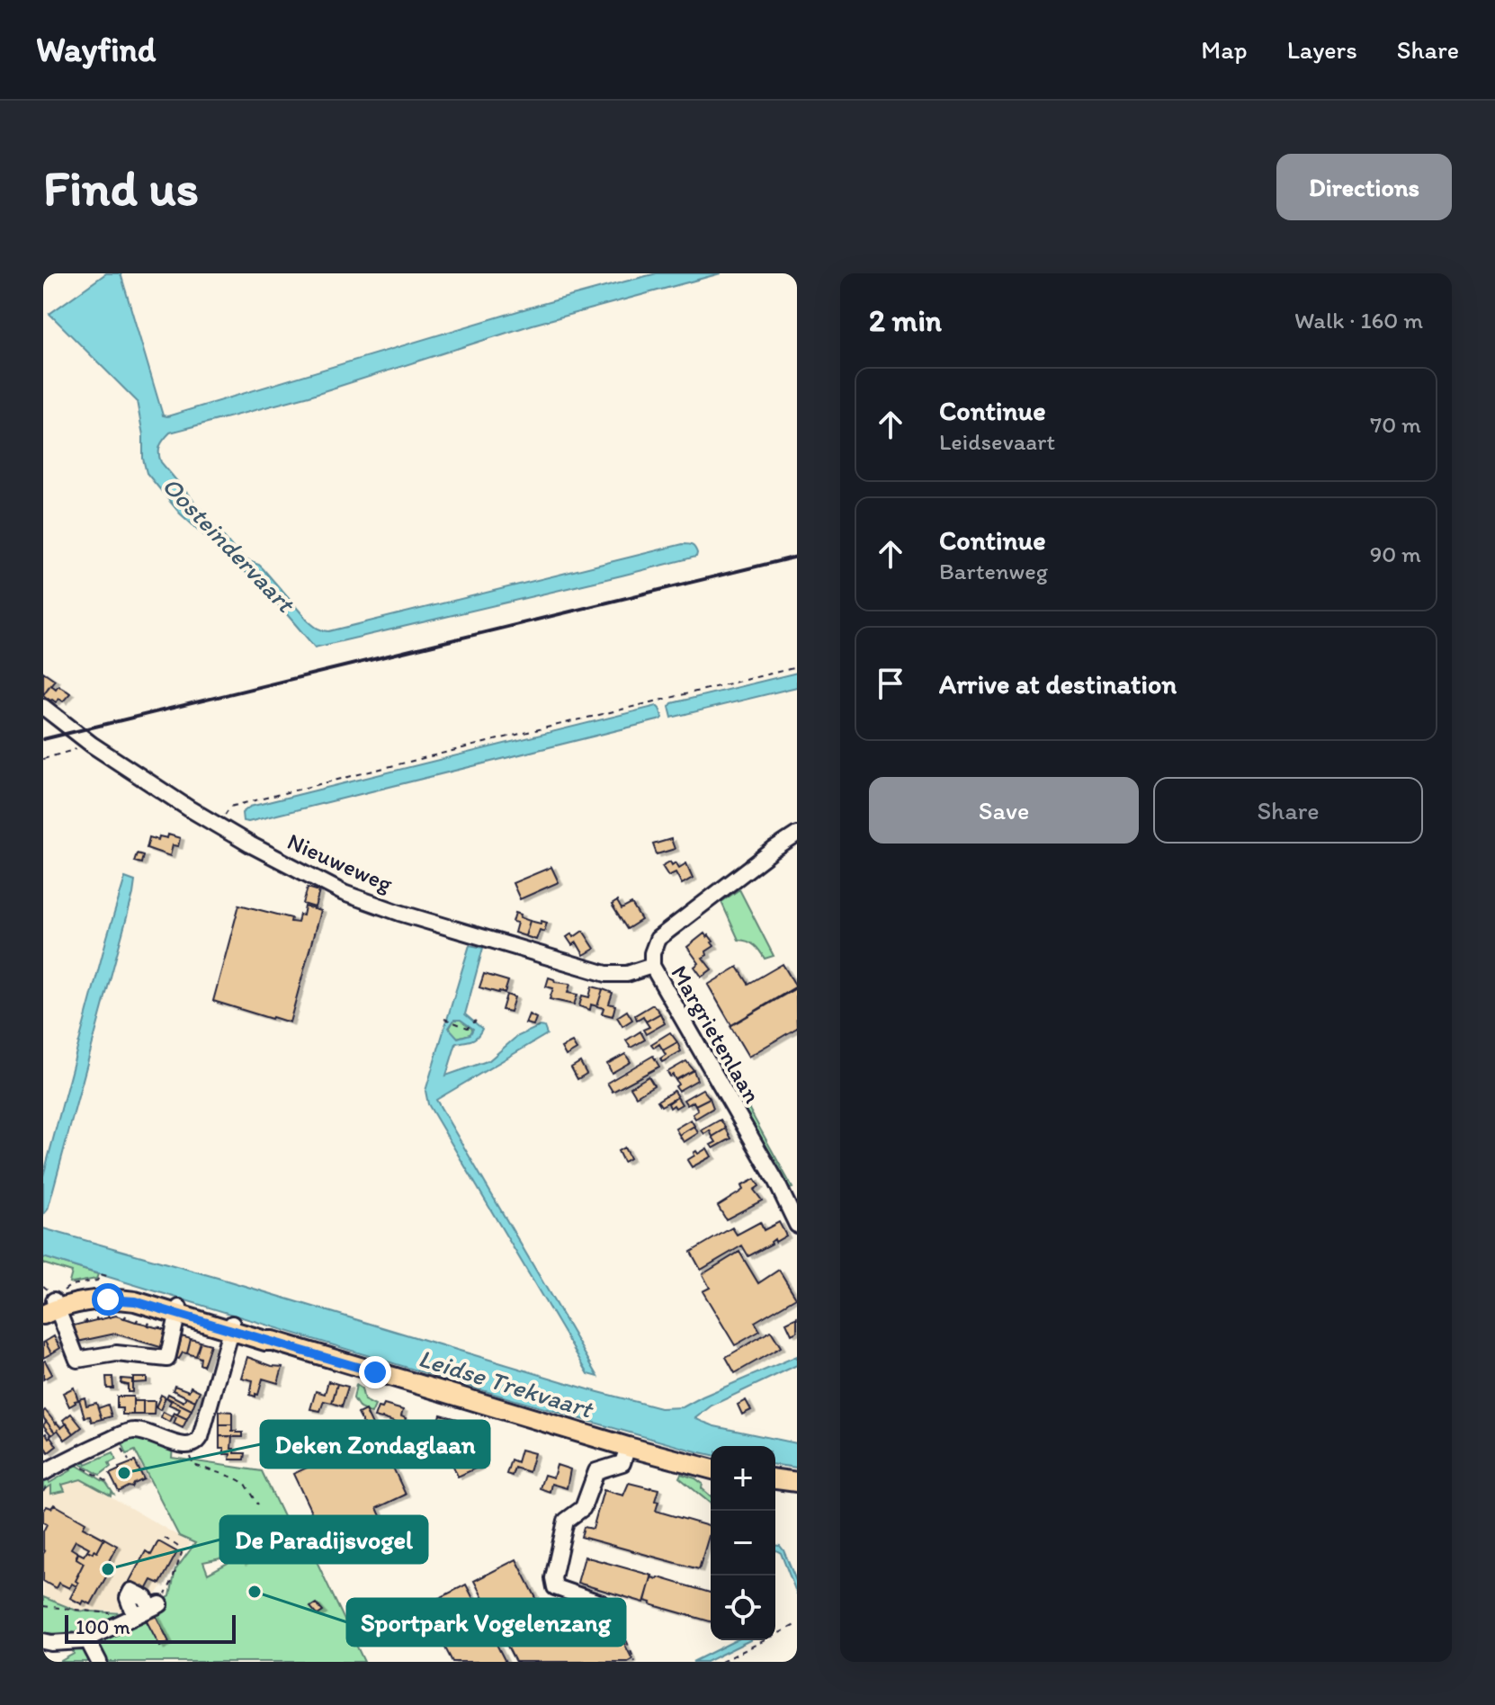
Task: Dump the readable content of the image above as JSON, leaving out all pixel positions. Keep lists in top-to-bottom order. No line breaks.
{"streets":{"street":["Nieuweweg","Margrietenlaan"]},"crossings":[["Nieuweweg","Margrietenlaan"]],"water":["Oosteindervaart","Leidse Trekvaart"],"places":["Deken Zondaglaan","De Paradijsvogel","Sportpark Vogelenzang"],"scale_bar":"100 m","page":{"header":"Wayfind","nav":["Map","Layers","Share"],"buttons":["Directions",["Save","Share"]],"title":"Find us","heading":["2 min","Walk · 160 m"],"list":[["Continue","Leidsevaart","70 m"],["Continue","Bartenweg","90 m"],"Arrive at destination"],"map_buttons":["+","−"],"scale":"100 m"}}
